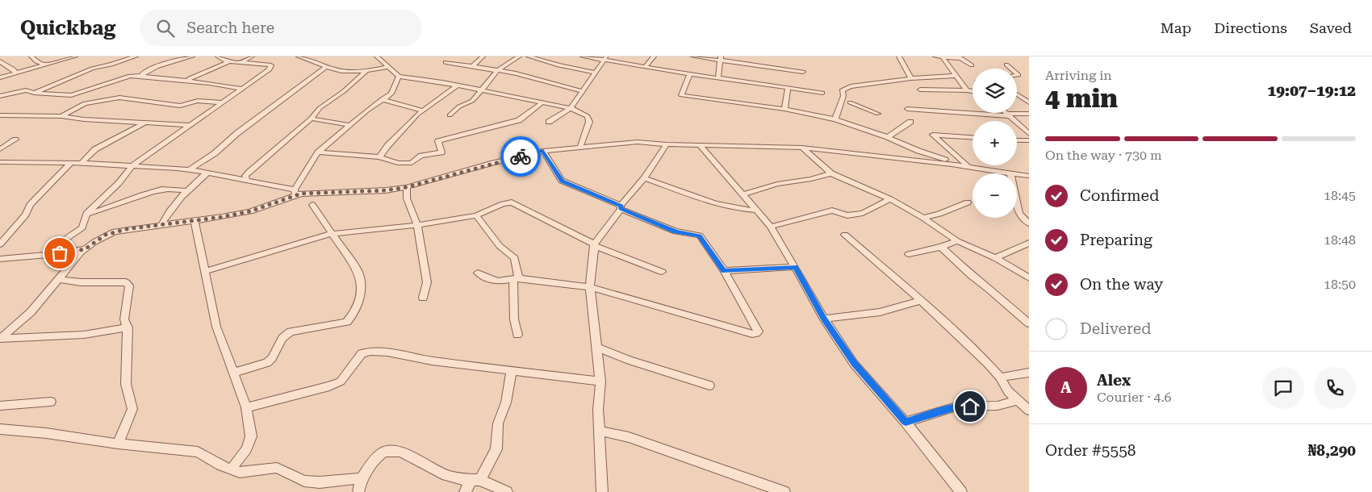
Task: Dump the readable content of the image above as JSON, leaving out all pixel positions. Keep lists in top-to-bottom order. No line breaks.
{"page":{"header":"Quickbag","search":"Search here","nav":["Map","Directions","Saved"],"heading":["4 min","Arriving in","19:07–19:12"],"panel":["Alex","Courier · 4.6","Order #5558","₦8,290"],"map_buttons":["+","−"],"bar":"On the way · 730 m","list":[["Confirmed","18:45"],["Preparing","18:48"],["On the way","18:50"],"Delivered"],"round":"A"}}
